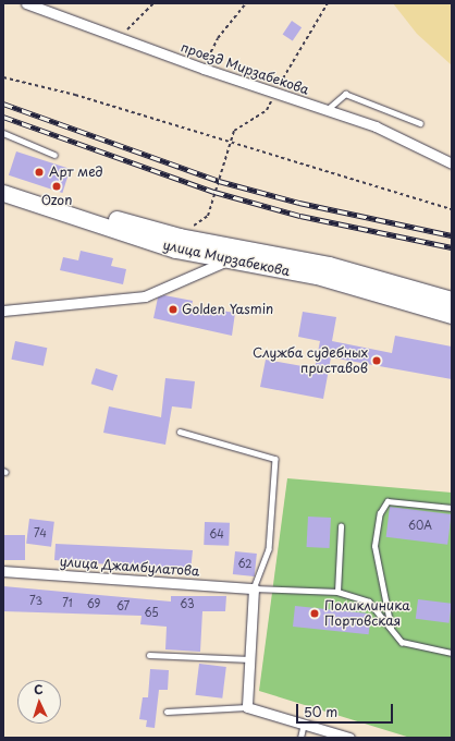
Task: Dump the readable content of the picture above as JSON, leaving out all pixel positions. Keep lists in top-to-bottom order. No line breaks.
{"streets":{"main road":["улица Мирзабекова"],"street":["проезд Мирзабекова","улица Джамбулатова"]},"places":["Арт мед","Ozon","Golden Yasmin","Служба судебных приставов","Поликлиника Портовская"],"house_numbers":["60А","74","64","62","73","71","69","63","67","65"],"scale_bar":"50 m","north":"top"}
